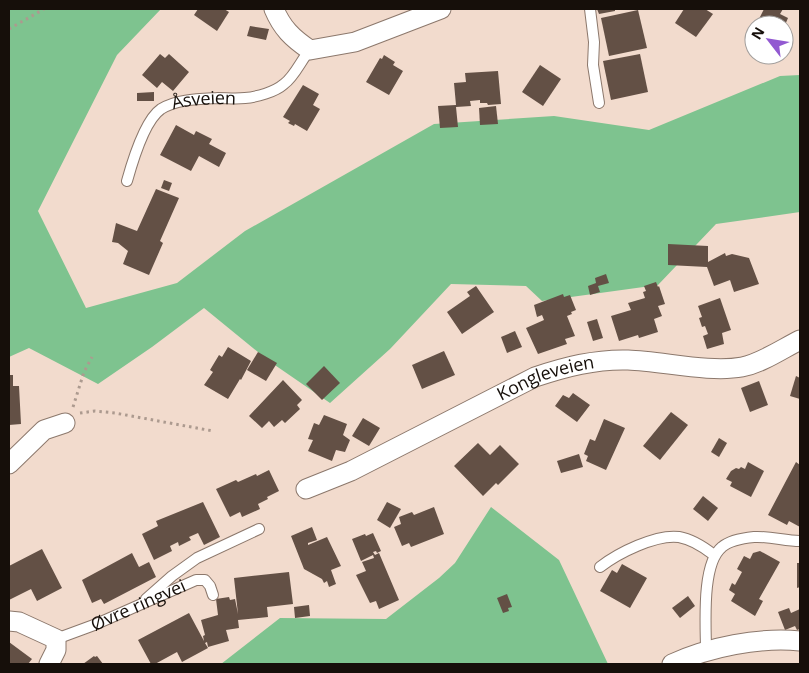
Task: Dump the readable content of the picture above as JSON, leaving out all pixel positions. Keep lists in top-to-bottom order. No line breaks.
{"streets":{"street":["Kongleveien"],"lane":["Åsveien","Øvre ringvei"]},"north":"top left"}
